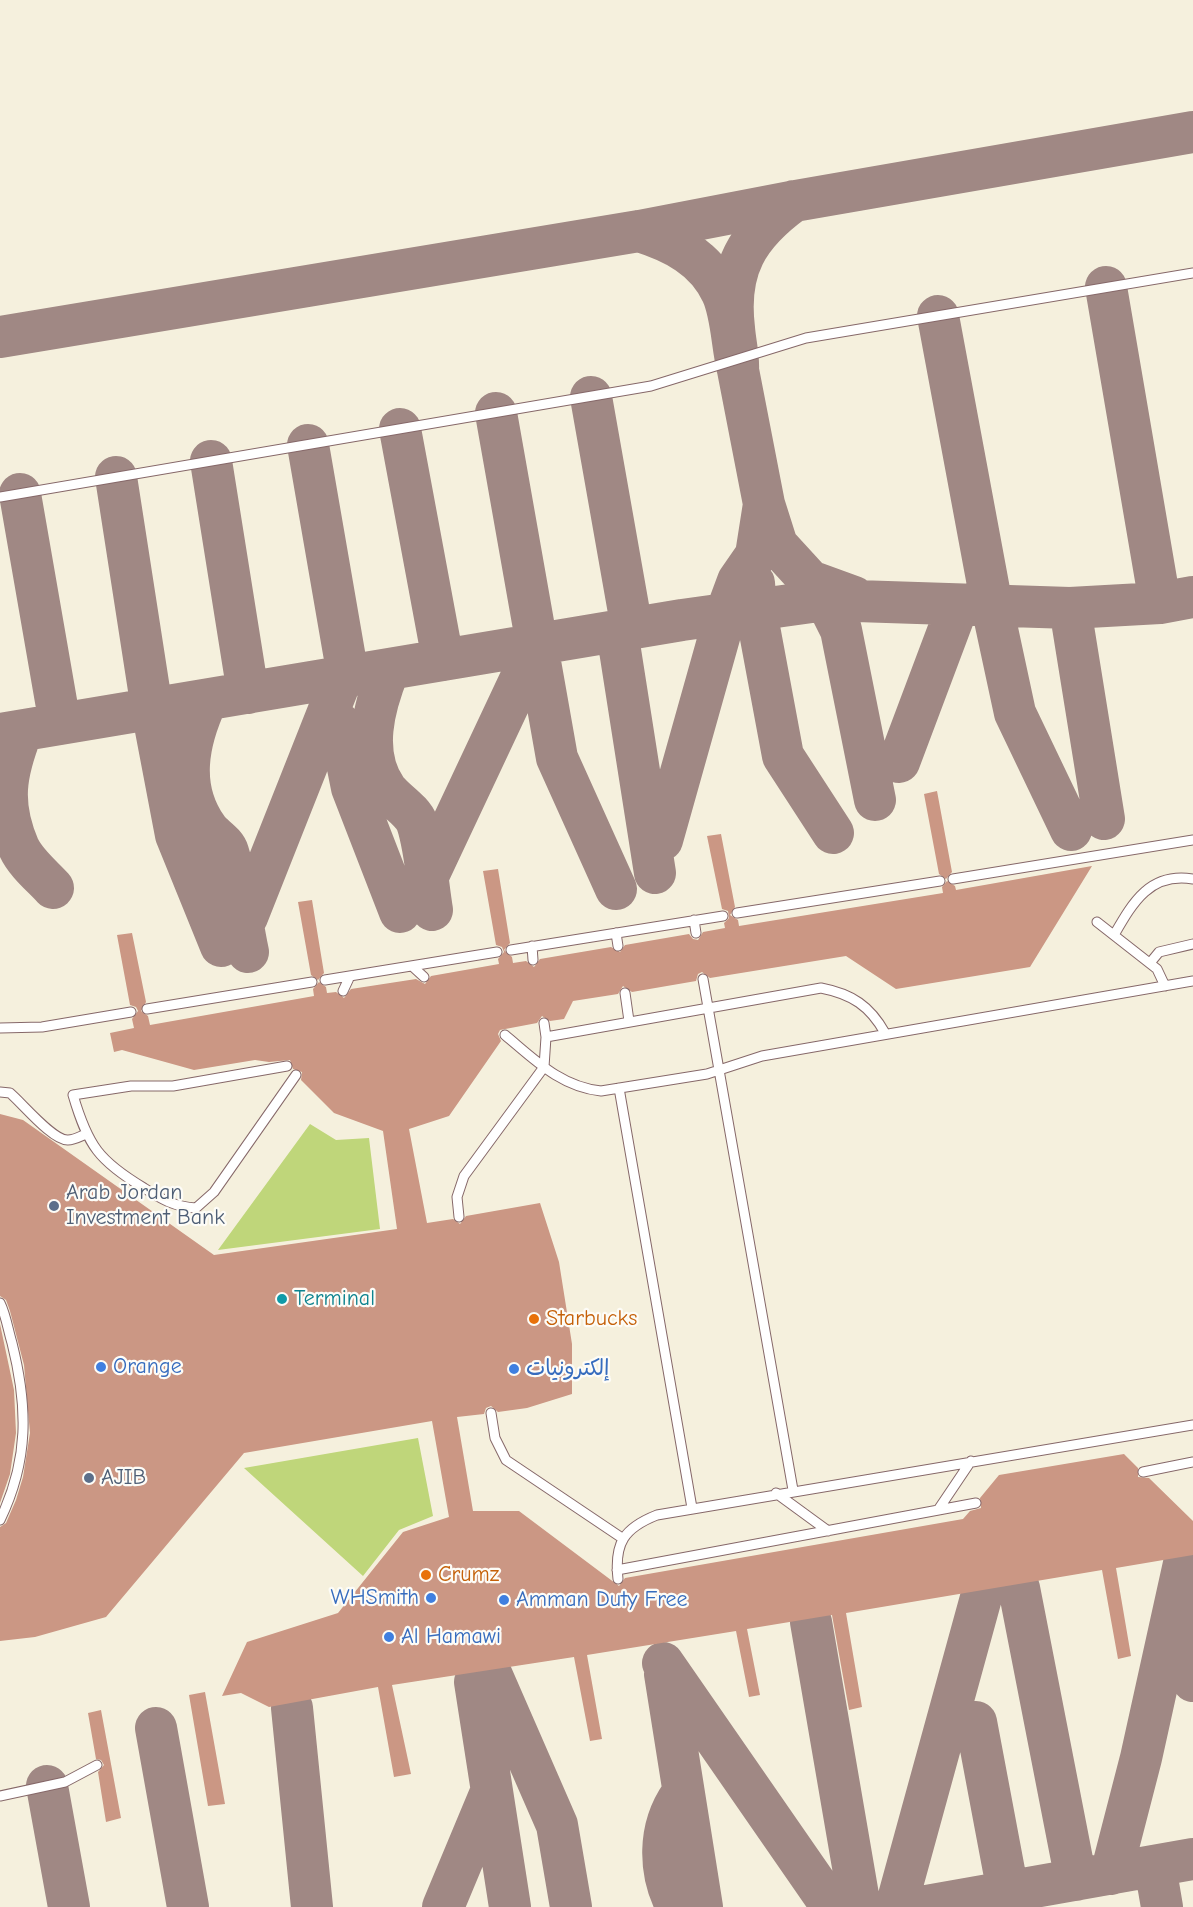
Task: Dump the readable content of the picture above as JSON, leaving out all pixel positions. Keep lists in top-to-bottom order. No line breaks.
{"places":["Arab Jordan Investment Bank","Terminal","Starbucks","Orange","إلكترونيات","AJIB","Crumz","WHSmith","Amman Duty Free","Al Hamawi"]}
